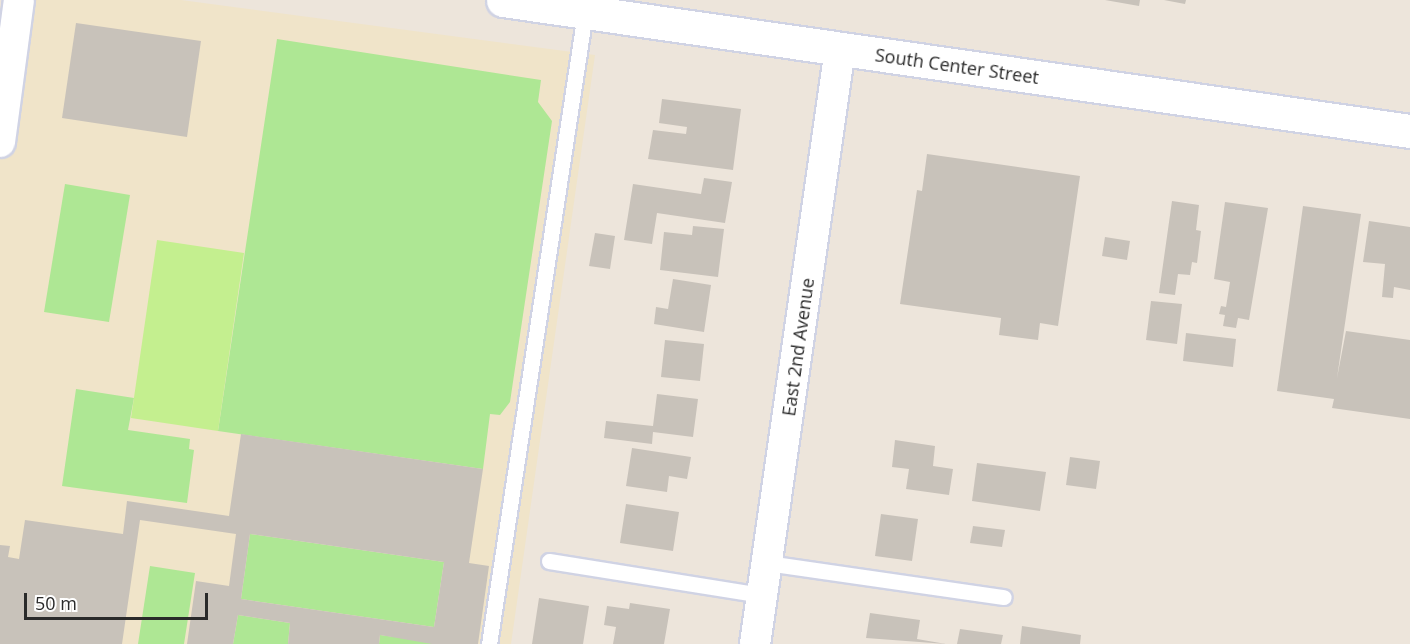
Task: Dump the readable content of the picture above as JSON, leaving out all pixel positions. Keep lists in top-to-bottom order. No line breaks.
{"streets":{"street":["South Center Street","East 2nd Avenue"]},"crossings":[["South Center Street","East 2nd Avenue"]],"scale_bar":"50 m"}
